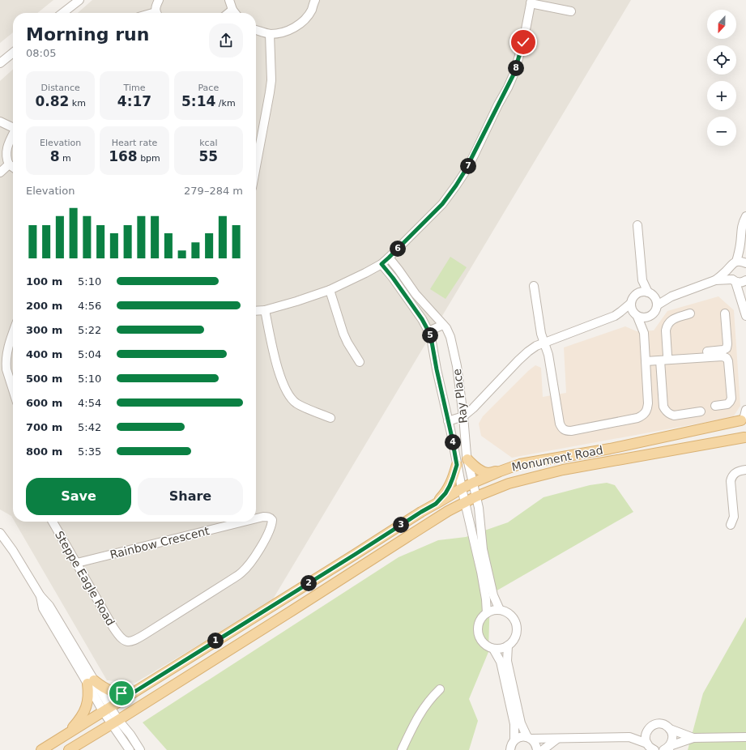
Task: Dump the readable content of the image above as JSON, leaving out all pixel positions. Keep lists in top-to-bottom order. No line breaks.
{"streets":{"main road":["Monument Road"],"street":["Ray Place","Rainbow Crescent","Steppe Eagle Road"]},"crossings":[["Ray Place","Monument Road"],["Rainbow Crescent","Steppe Eagle Road"]],"north":"bottom","page":{"map_buttons":["+","−"],"heading":["Morning run","08:05"],"pins":["8","7","6","5","4","3","2","1"],"stats":[["Distance","0.82 km"],["Time","4:17"],["Pace","5:14 /km"],["Elevation","8 m"],["Heart rate","168 bpm"],["kcal","55"]],"chart":["Elevation","279–284 m"],"list":[{"name":"100 m","note":"5:10"},{"name":"200 m","note":"4:56"},{"name":"300 m","note":"5:22"},{"name":"400 m","note":"5:04"},{"name":"500 m","note":"5:10"},{"name":"600 m","note":"4:54"},{"name":"700 m","note":"5:42"},{"name":"800 m","note":"5:35"}],"buttons":["Save","Share"]}}
